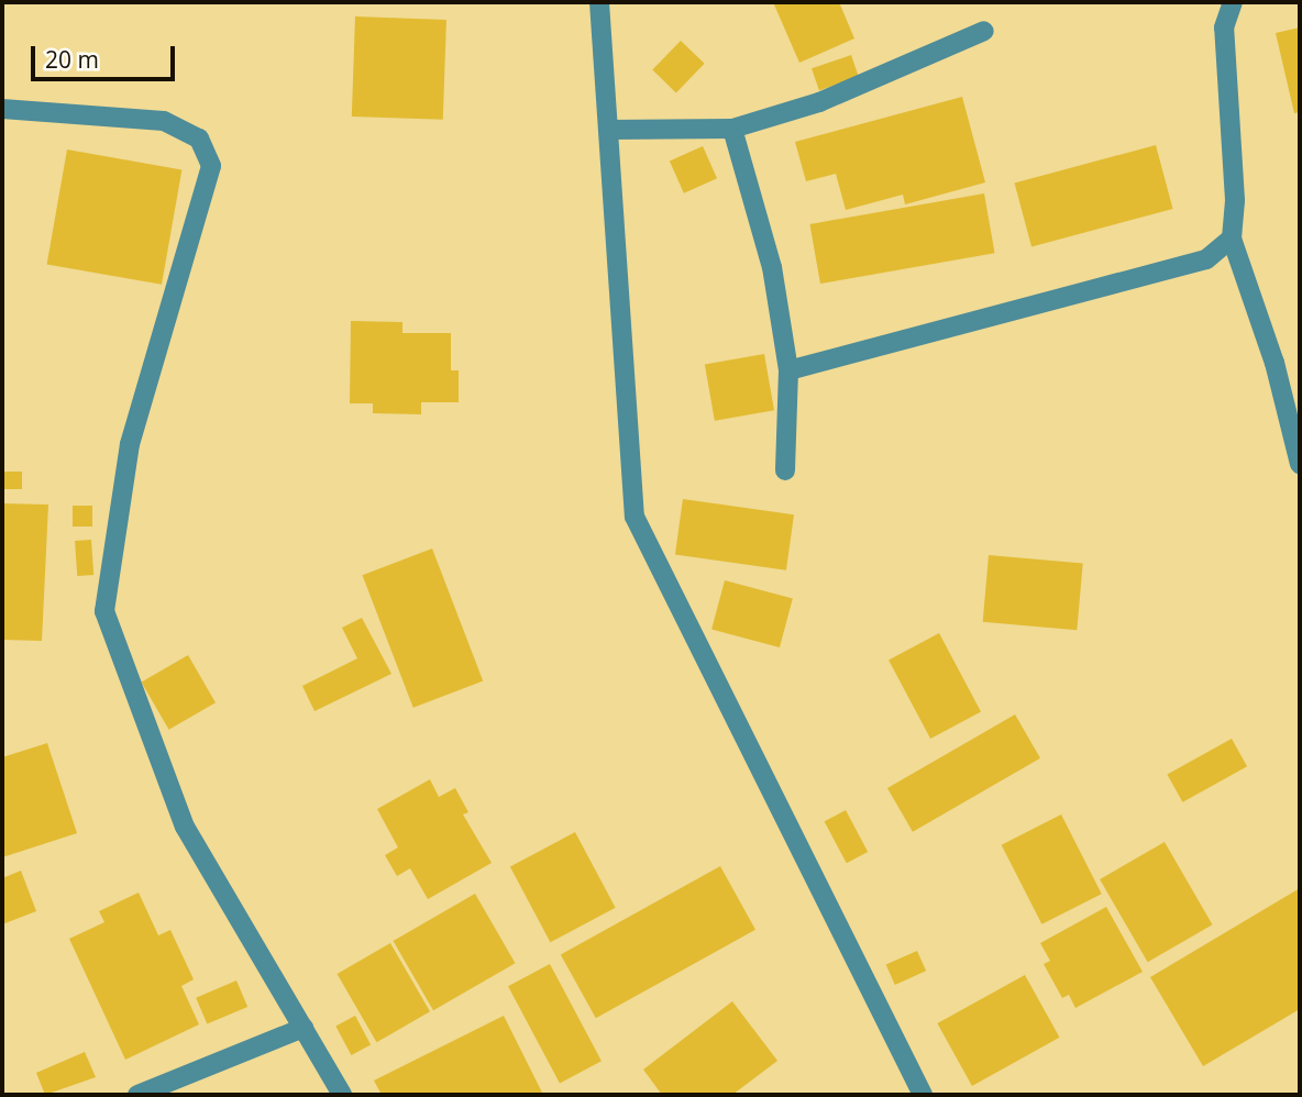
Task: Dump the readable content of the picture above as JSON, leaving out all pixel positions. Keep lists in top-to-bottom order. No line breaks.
{"scale_bar":"20 m"}
